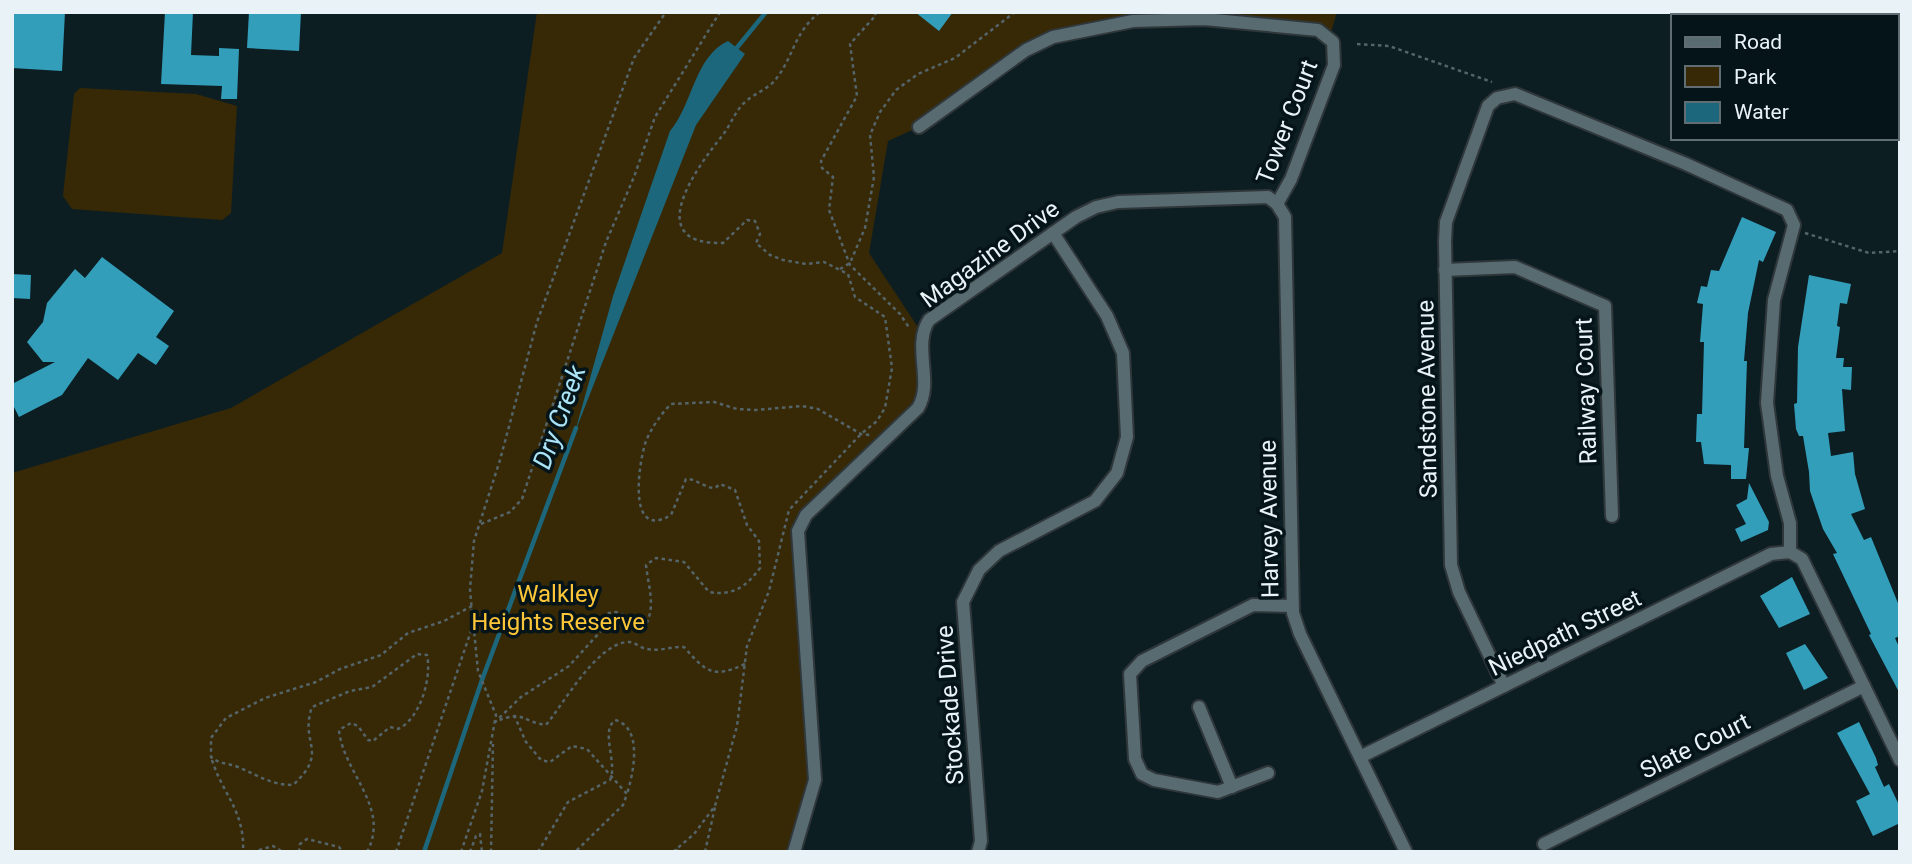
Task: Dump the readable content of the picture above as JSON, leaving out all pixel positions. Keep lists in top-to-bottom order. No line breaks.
{"streets":{"street":["Tower Court","Magazine Drive","Railway Court","Sandstone Avenue","Harvey Avenue","Niedpath Street","Stockade Drive","Slate Court"]},"crossings":[["Tower Court","Magazine Drive"],["Tower Court","Harvey Avenue"],["Magazine Drive","Harvey Avenue"],["Magazine Drive","Stockade Drive"],["Railway Court","Sandstone Avenue"],["Sandstone Avenue","Niedpath Street"],["Harvey Avenue","Niedpath Street"]],"water":["Dry Creek"],"parks":["Walkley Heights Reserve"],"legend":["Road","Park","Water"]}
